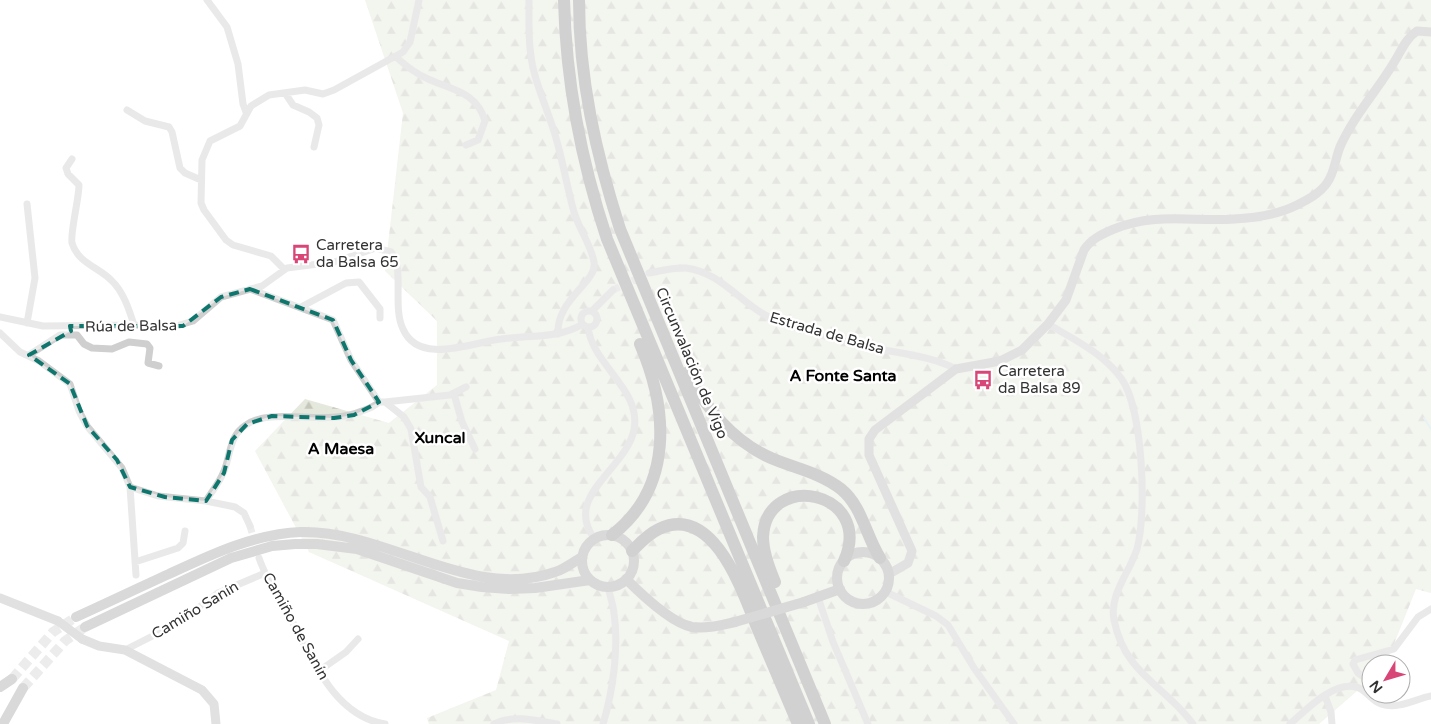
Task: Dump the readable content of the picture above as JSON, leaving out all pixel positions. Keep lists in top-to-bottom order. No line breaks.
{"streets":{"highway":["Circunvalación de Vigo"],"street":["Rúa de Balsa","Estrada de Balsa","Camiño Sanín","Camiño de Sanín"]},"crossings":[["Camiño Sanín","Camiño de Sanín"]],"districts":["A Fonte Santa","Xuncal","A Maesa"],"places":{"bus stop":["Carretera da Balsa 65","Carretera da Balsa 89"]},"north":"bottom left"}
